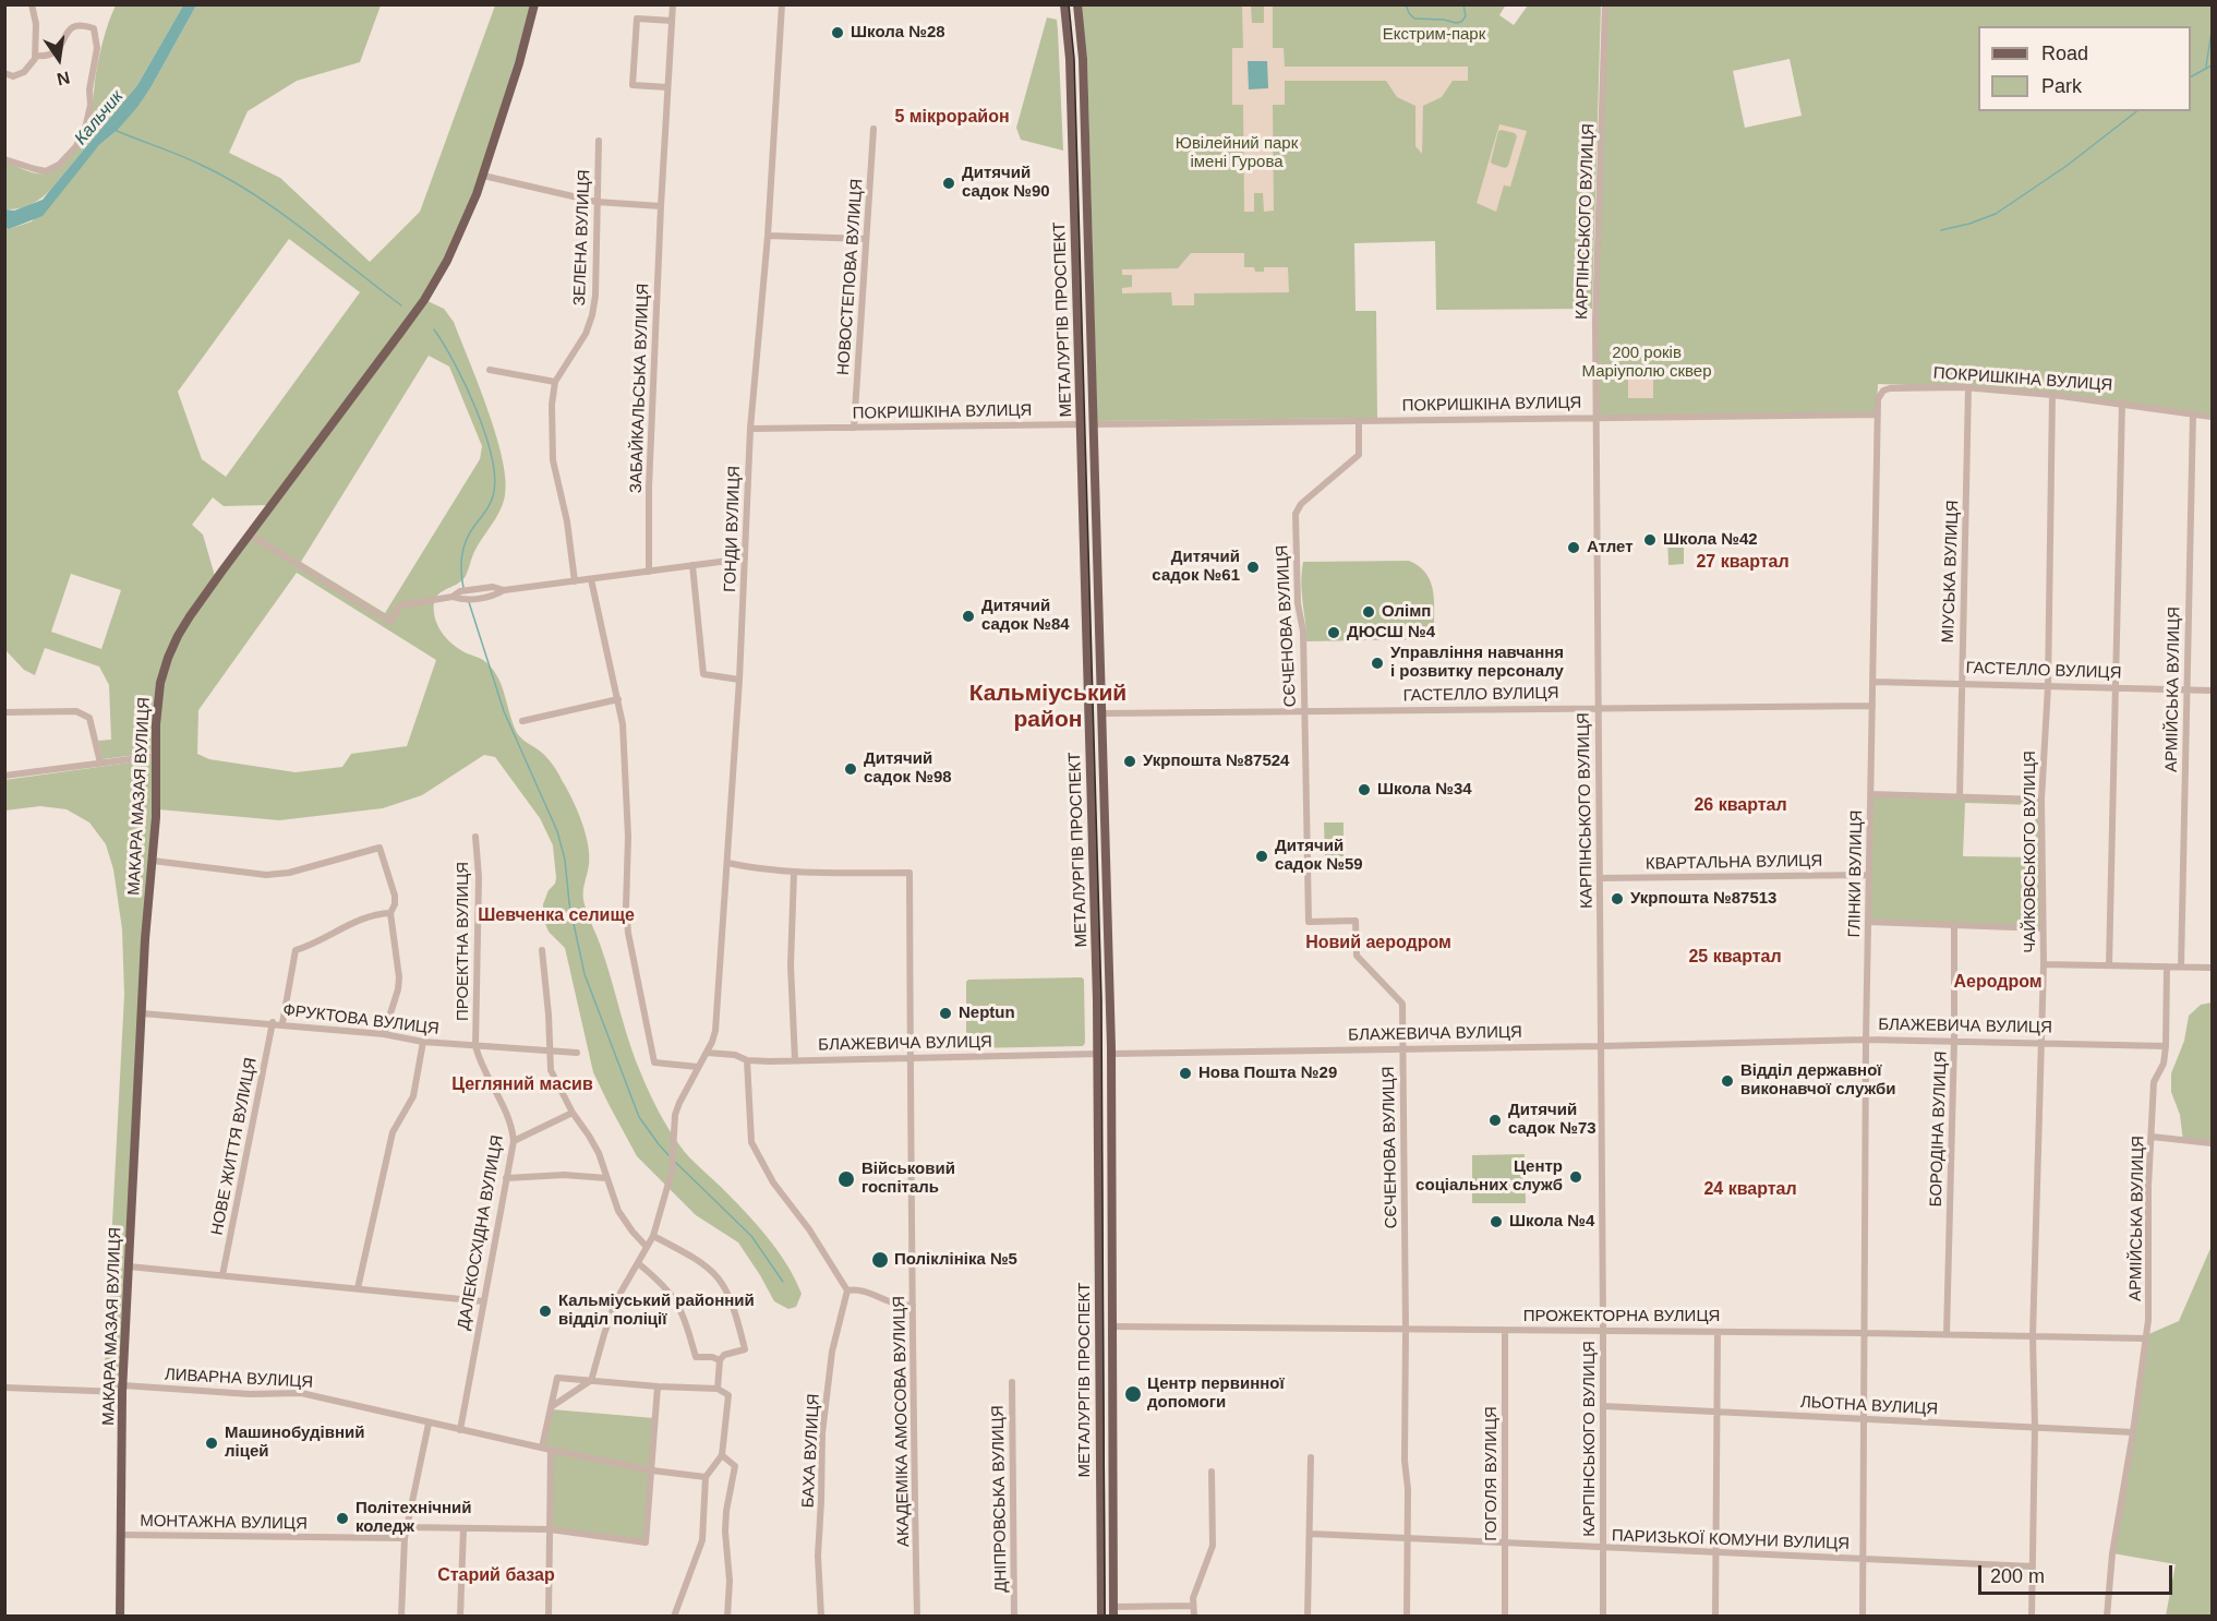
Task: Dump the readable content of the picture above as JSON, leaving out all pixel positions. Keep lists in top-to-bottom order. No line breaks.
{"streets":{"main road":["МЕТАЛУРГІВ ПРОСПЕКТ","ПОКРИШКІНА ВУЛИЦЯ","ГАСТЕЛЛО ВУЛИЦЯ","МАКАРА МАЗАЯ ВУЛИЦЯ","БЛАЖЕВИЧА ВУЛИЦЯ","ПРОЖЕКТОРНА ВУЛИЦЯ"],"street":["КАРПІНСЬКОГО ВУЛИЦЯ","ЗЕЛЕНА ВУЛИЦЯ","НОВОСТЕПОВА ВУЛИЦЯ","ЗАБАЙКАЛЬСЬКА ВУЛИЦЯ","ГОНДИ ВУЛИЦЯ","МІУСЬКА ВУЛИЦЯ","СЄЧЕНОВА ВУЛИЦЯ","АРМІЙСЬКА ВУЛИЦЯ","ЧАЙКОВСЬКОГО ВУЛИЦЯ","КВАРТАЛЬНА ВУЛИЦЯ","ГЛІНКИ ВУЛИЦЯ","ПРОЕКТНА ВУЛИЦЯ","ФРУКТОВА ВУЛИЦЯ","БОРОДІНА ВУЛИЦЯ","НОВЕ ЖИТТЯ ВУЛИЦЯ","ДАЛЕКОСХІДНА ВУЛИЦЯ","ЛИВАРНА ВУЛИЦЯ","ЛЬОТНА ВУЛИЦЯ","АКАДЕМІКА АМОСОВА ВУЛИЦЯ","БАХА ВУЛИЦЯ","ГОГОЛЯ ВУЛИЦЯ","ДНІПРОВСЬКА ВУЛИЦЯ","МОНТАЖНА ВУЛИЦЯ","ПАРИЗЬКОЇ КОМУНИ ВУЛИЦЯ"]},"crossings":[["КАРПІНСЬКОГО ВУЛИЦЯ","ПОКРИШКІНА ВУЛИЦЯ"],["КАРПІНСЬКОГО ВУЛИЦЯ","ГАСТЕЛЛО ВУЛИЦЯ"],["КАРПІНСЬКОГО ВУЛИЦЯ","КВАРТАЛЬНА ВУЛИЦЯ"],["КАРПІНСЬКОГО ВУЛИЦЯ","БЛАЖЕВИЧА ВУЛИЦЯ"],["КАРПІНСЬКОГО ВУЛИЦЯ","ПРОЖЕКТОРНА ВУЛИЦЯ"],["КАРПІНСЬКОГО ВУЛИЦЯ","ЛЬОТНА ВУЛИЦЯ"],["КАРПІНСЬКОГО ВУЛИЦЯ","ПАРИЗЬКОЇ КОМУНИ ВУЛИЦЯ"],["НОВОСТЕПОВА ВУЛИЦЯ","ПОКРИШКІНА ВУЛИЦЯ"],["МЕТАЛУРГІВ ПРОСПЕКТ","ПОКРИШКІНА ВУЛИЦЯ"],["МЕТАЛУРГІВ ПРОСПЕКТ","ГАСТЕЛЛО ВУЛИЦЯ"],["МЕТАЛУРГІВ ПРОСПЕКТ","БЛАЖЕВИЧА ВУЛИЦЯ"],["МЕТАЛУРГІВ ПРОСПЕКТ","ПРОЖЕКТОРНА ВУЛИЦЯ"],["ПОКРИШКІНА ВУЛИЦЯ","ГОНДИ ВУЛИЦЯ"],["ПОКРИШКІНА ВУЛИЦЯ","МІУСЬКА ВУЛИЦЯ"],["ПОКРИШКІНА ВУЛИЦЯ","СЄЧЕНОВА ВУЛИЦЯ"],["ПОКРИШКІНА ВУЛИЦЯ","АРМІЙСЬКА ВУЛИЦЯ"],["ПОКРИШКІНА ВУЛИЦЯ","ЧАЙКОВСЬКОГО ВУЛИЦЯ"],["ПОКРИШКІНА ВУЛИЦЯ","ГЛІНКИ ВУЛИЦЯ"],["ГОНДИ ВУЛИЦЯ","БЛАЖЕВИЧА ВУЛИЦЯ"],["МІУСЬКА ВУЛИЦЯ","ГАСТЕЛЛО ВУЛИЦЯ"],["СЄЧЕНОВА ВУЛИЦЯ","ГАСТЕЛЛО ВУЛИЦЯ"],["СЄЧЕНОВА ВУЛИЦЯ","БЛАЖЕВИЧА ВУЛИЦЯ"],["СЄЧЕНОВА ВУЛИЦЯ","ПРОЖЕКТОРНА ВУЛИЦЯ"],["СЄЧЕНОВА ВУЛИЦЯ","ПАРИЗЬКОЇ КОМУНИ ВУЛИЦЯ"],["ГАСТЕЛЛО ВУЛИЦЯ","АРМІЙСЬКА ВУЛИЦЯ"],["ГАСТЕЛЛО ВУЛИЦЯ","ЧАЙКОВСЬКОГО ВУЛИЦЯ"],["ГАСТЕЛЛО ВУЛИЦЯ","ГЛІНКИ ВУЛИЦЯ"],["АРМІЙСЬКА ВУЛИЦЯ","БЛАЖЕВИЧА ВУЛИЦЯ"],["АРМІЙСЬКА ВУЛИЦЯ","ПРОЖЕКТОРНА ВУЛИЦЯ"],["АРМІЙСЬКА ВУЛИЦЯ","ЛЬОТНА ВУЛИЦЯ"],["МАКАРА МАЗАЯ ВУЛИЦЯ","ФРУКТОВА ВУЛИЦЯ"],["МАКАРА МАЗАЯ ВУЛИЦЯ","ЛИВАРНА ВУЛИЦЯ"],["МАКАРА МАЗАЯ ВУЛИЦЯ","МОНТАЖНА ВУЛИЦЯ"],["ЧАЙКОВСЬКОГО ВУЛИЦЯ","БЛАЖЕВИЧА ВУЛИЦЯ"],["ЧАЙКОВСЬКОГО ВУЛИЦЯ","ПРОЖЕКТОРНА ВУЛИЦЯ"],["ЧАЙКОВСЬКОГО ВУЛИЦЯ","ЛЬОТНА ВУЛИЦЯ"],["ЧАЙКОВСЬКОГО ВУЛИЦЯ","ПАРИЗЬКОЇ КОМУНИ ВУЛИЦЯ"],["КВАРТАЛЬНА ВУЛИЦЯ","ГЛІНКИ ВУЛИЦЯ"],["ГЛІНКИ ВУЛИЦЯ","БЛАЖЕВИЧА ВУЛИЦЯ"],["ГЛІНКИ ВУЛИЦЯ","ПРОЖЕКТОРНА ВУЛИЦЯ"],["ГЛІНКИ ВУЛИЦЯ","ЛЬОТНА ВУЛИЦЯ"],["ГЛІНКИ ВУЛИЦЯ","ПАРИЗЬКОЇ КОМУНИ ВУЛИЦЯ"],["ПРОЕКТНА ВУЛИЦЯ","ФРУКТОВА ВУЛИЦЯ"],["ПРОЕКТНА ВУЛИЦЯ","ДАЛЕКОСХІДНА ВУЛИЦЯ"],["ФРУКТОВА ВУЛИЦЯ","НОВЕ ЖИТТЯ ВУЛИЦЯ"],["ФРУКТОВА ВУЛИЦЯ","ДАЛЕКОСХІДНА ВУЛИЦЯ"],["БЛАЖЕВИЧА ВУЛИЦЯ","БОРОДІНА ВУЛИЦЯ"],["БЛАЖЕВИЧА ВУЛИЦЯ","АКАДЕМІКА АМОСОВА ВУЛИЦЯ"],["БОРОДІНА ВУЛИЦЯ","ПРОЖЕКТОРНА ВУЛИЦЯ"],["ДАЛЕКОСХІДНА ВУЛИЦЯ","ЛИВАРНА ВУЛИЦЯ"],["ПРОЖЕКТОРНА ВУЛИЦЯ","ГОГОЛЯ ВУЛИЦЯ"],["ГОГОЛЯ ВУЛИЦЯ","ПАРИЗЬКОЇ КОМУНИ ВУЛИЦЯ"]],"districts":["5 мікрорайон","27 квартал","Кальміуський район","26 квартал","Шевченка селище","Новий аеродром","25 квартал","Аеродром","Цегляний масив","24 квартал","Старий базар"],"water":["Кальчик"],"parks":["Екстрим-парк","Ювілейний парк імені Гурова","200 років Маріуполю сквер"],"places":["Школа №28","Дитячий садок №90","Школа №42","Атлет","Дитячий садок №61","Олімп","Дитячий садок №84","ДЮСШ №4","Управління навчання і розвитку персоналу","Укрпошта №87524","Дитячий садок №98","Школа №34","Дитячий садок №59","Укрпошта №87513","Neptun","Нова Пошта №29","Відділ державної виконавчої служби","Дитячий садок №73","Центр соціальних служб","Військовий госпіталь","Школа №4","Поліклініка №5","Кальміуський районний відділ поліції","Центр первинної допомоги","Машинобудівний ліцей","Політехнічний коледж"],"legend":["Road","Park"],"scale_bar":"200 m","north":"bottom"}
